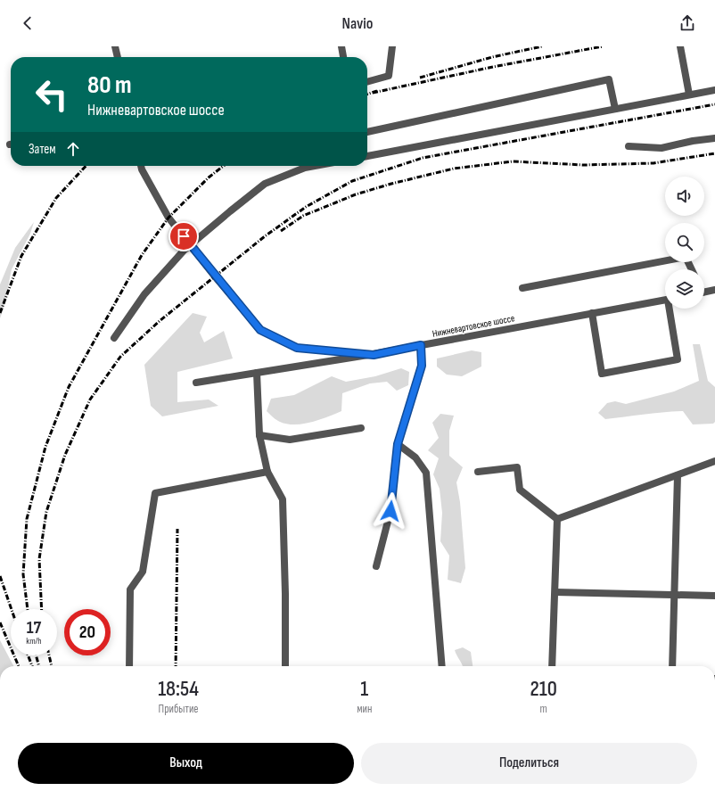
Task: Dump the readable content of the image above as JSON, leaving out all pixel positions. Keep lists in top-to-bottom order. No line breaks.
{"streets":{"street":["Нижневартовское шоссе"]},"page":{"header":"Navio","turn":["80 m","Нижневартовское шоссе"],"then":"Затем","speed":"17 km/h","limit":"20","eta":["18:54","Прибытие","1","мин","210","m"],"buttons":["Выход","Поделиться"]}}
